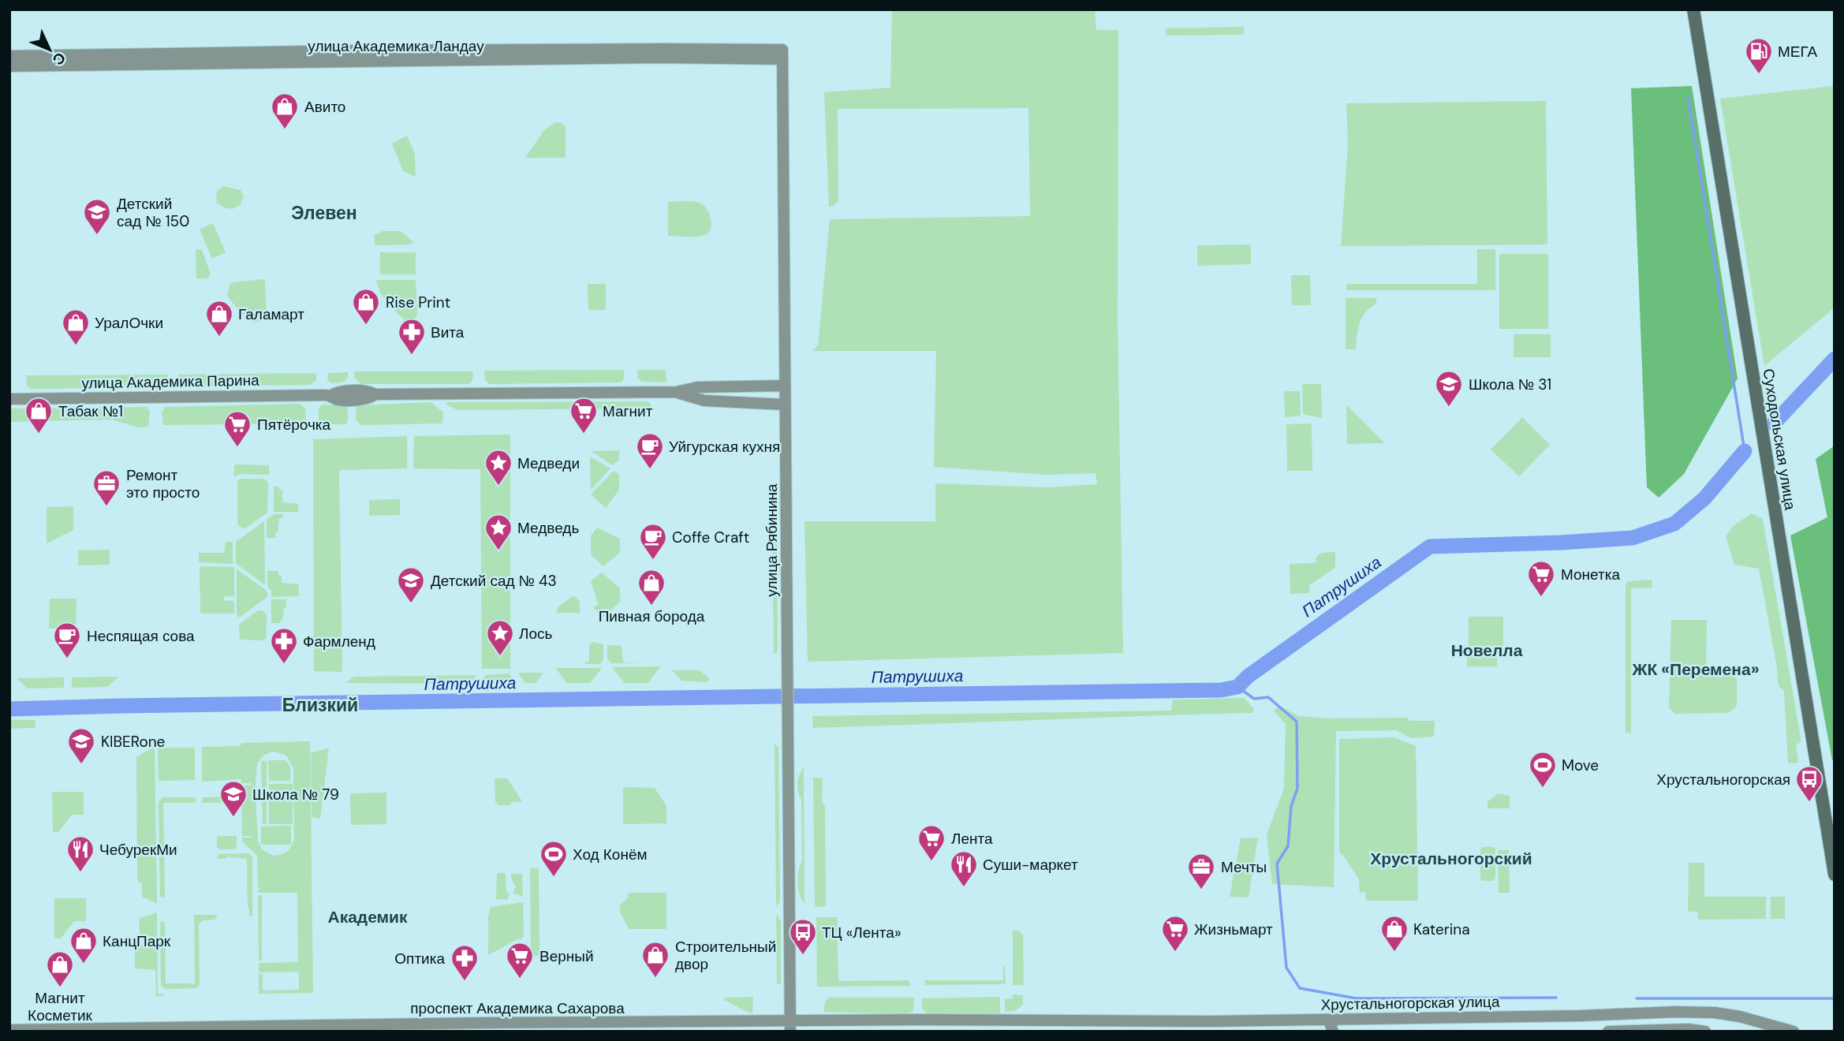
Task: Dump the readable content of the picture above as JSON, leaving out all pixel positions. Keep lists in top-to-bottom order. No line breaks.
{"streets":{"main road":["Суходольская улица"],"street":["улица Академика Ландау","улица Академика Парина","улица Рябинина","Хрустальногорская улица","проспект Академика Сахарова"]},"crossings":[["улица Академика Ландау","улица Рябинина"],["улица Академика Парина","улица Рябинина"],["улица Рябинина","проспект Академика Сахарова"],["Хрустальногорская улица","проспект Академика Сахарова"]],"districts":["Элевен","Новелла","ЖК «Перемена»","Близкий","Хрустальногорский","Академик"],"water":["Патрушиха"],"places":{"fuel station":["МЕГА"],"shop":["Авито","Rise Print","Галамарт","УралОчки","Табак №1","Пивная борода","Katerina","КанцПарк","Строительный двор","Магнит Косметик"],"school or university":["Детский сад № 150","Школа № 31","Детский сад № 43","KIBERone","Школа № 79"],"pharmacy":["Вита","Фармленд","Оптика"],"supermarket":["Магнит","Пятёрочка","Монетка","Лента","Жизньмарт","Верный"],"cafe":["Уйгурская кухня","Coffe Craft","Неспящая сова"],"place":["Медведи","Медведь","Лось"],"office":["Ремонт это просто","Мечты"],"sports":["Move","Ход Конём"],"bus stop":["Хрустальногорская","ТЦ «Лента»"],"restaurant":["ЧебурекМи","Суши-маркет"]},"north":"bottom right"}
